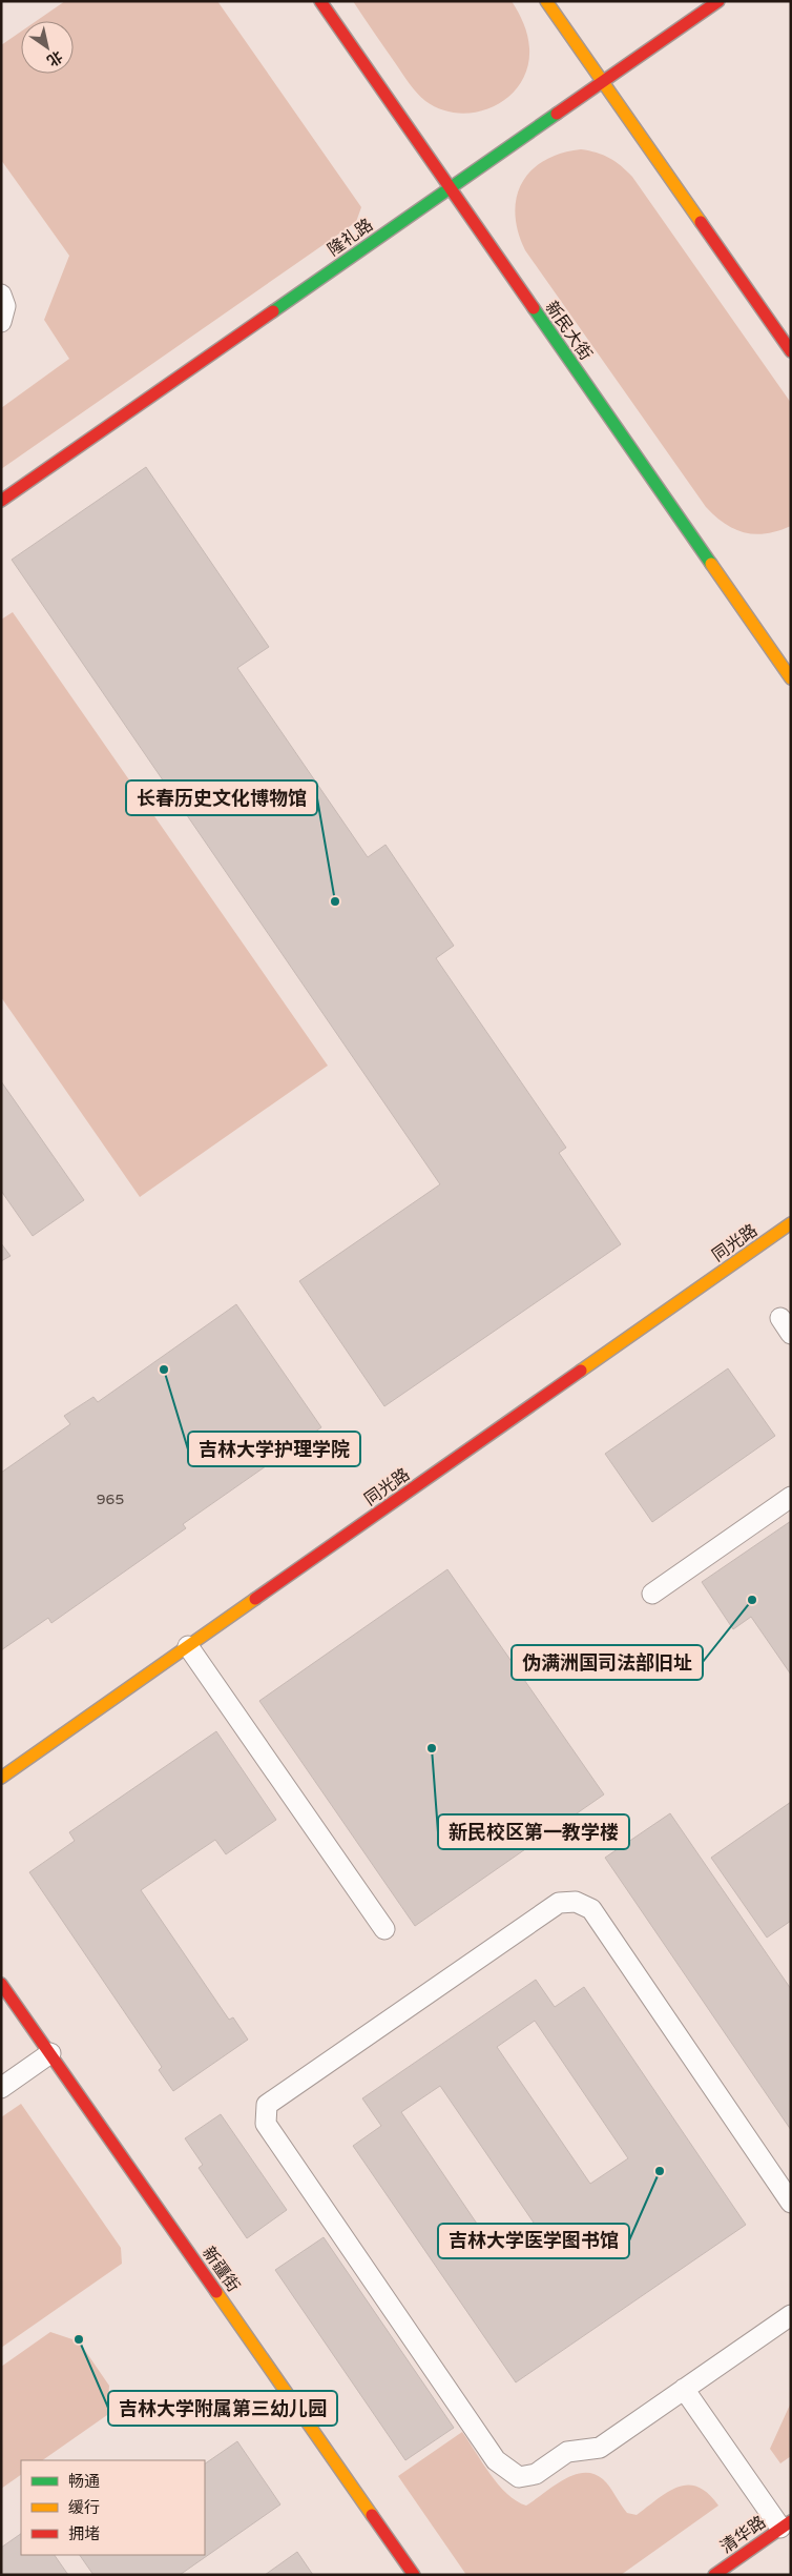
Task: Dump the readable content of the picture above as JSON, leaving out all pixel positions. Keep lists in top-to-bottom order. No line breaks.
{"streets":{"street":["隆礼路","新民大街","同光路","新疆街","清华路"]},"crossings":[["隆礼路","新民大街"]],"places":["长春历史文化博物馆","吉林大学护理学院","伪满洲国司法部旧址","新民校区第一教学楼","吉林大学医学图书馆","吉林大学附属第三幼儿园"],"house_numbers":["965"],"legend":["畅通","缓行","拥堵"],"north":"bottom right"}
